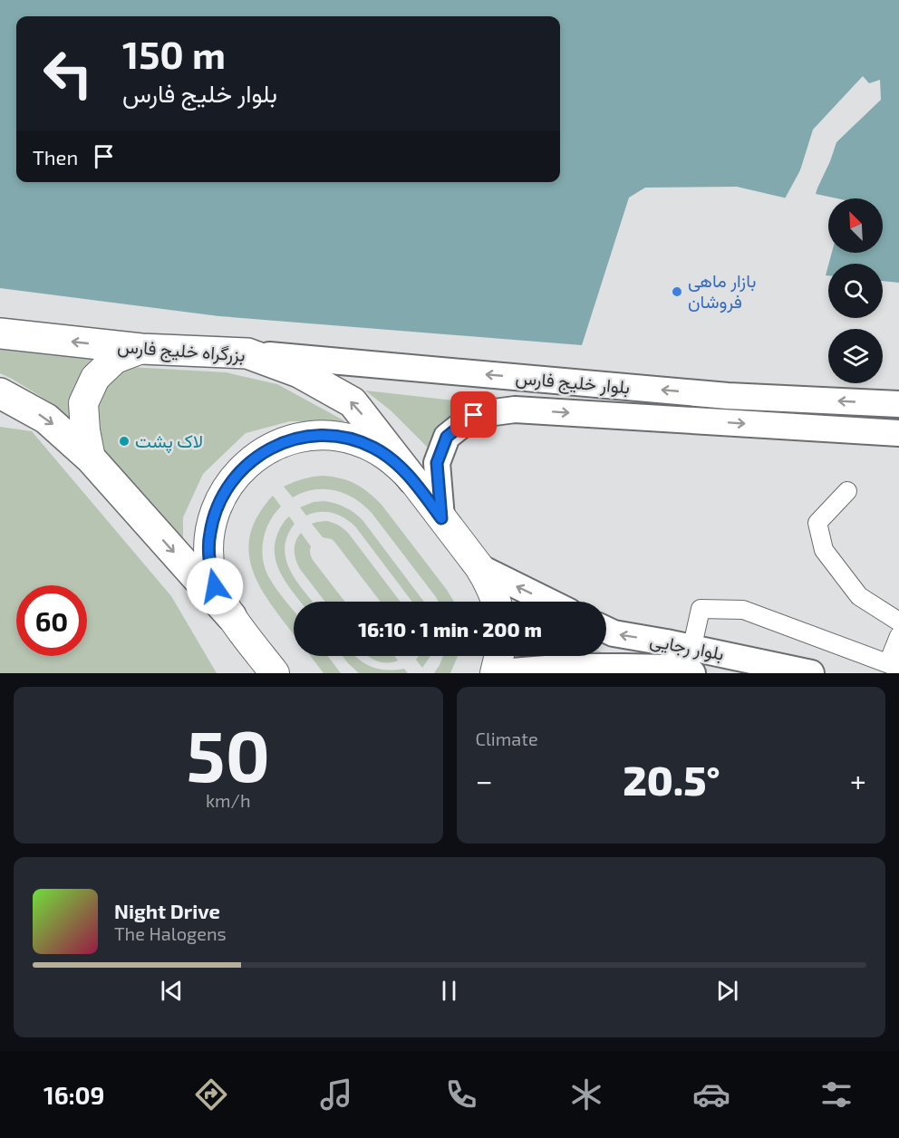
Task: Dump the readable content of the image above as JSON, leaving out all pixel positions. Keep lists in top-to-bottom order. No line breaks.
{"streets":{"highway":["بزرگراه خلیج فارس"],"main road":["بلوار خلیج فارس","بلوار رجایی"]},"crossings":[["بزرگراه خلیج فارس","بلوار خلیج فارس"]],"places":["بازار ماهی فروشان","لاک پشت"],"north":"top left","page":{"turn":["150 m","بلوار خلیج فارس"],"then":"Then","limit":"60","trip":"16:10 · 1 min · 200 m","tile":[["50","km/h"],"Climate"],"heat":["−","20.5°","+"],"song":["Night Drive","The Halogens"],"tabs":"16:09"}}
